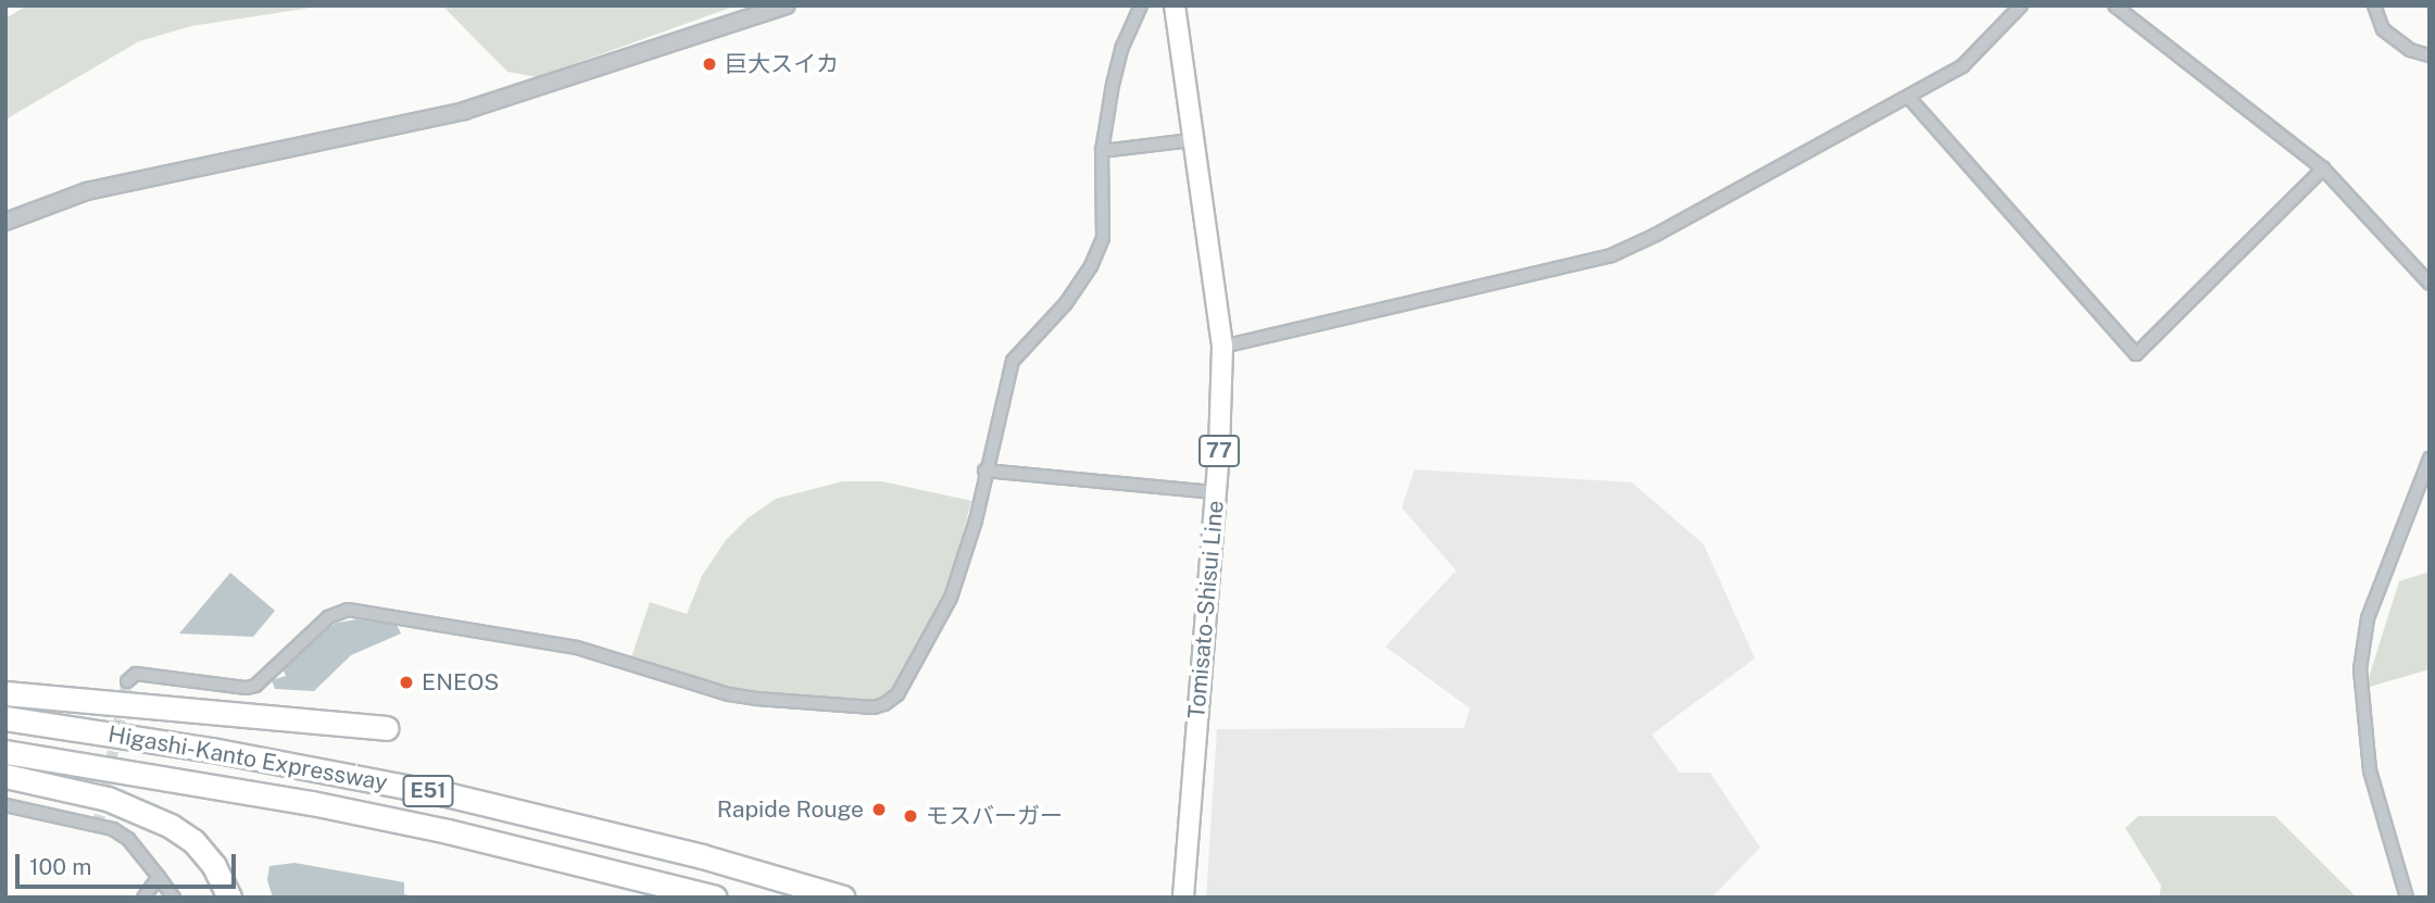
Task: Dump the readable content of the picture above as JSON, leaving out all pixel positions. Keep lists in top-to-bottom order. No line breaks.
{"streets":{"highway":["Higashi-Kanto Expressway","E51"],"main road":["77","Tomisato-Shisui Line"]},"places":["巨大スイカ","ENEOS","Rapide Rouge","モスバーガー"],"scale_bar":"100 m"}
